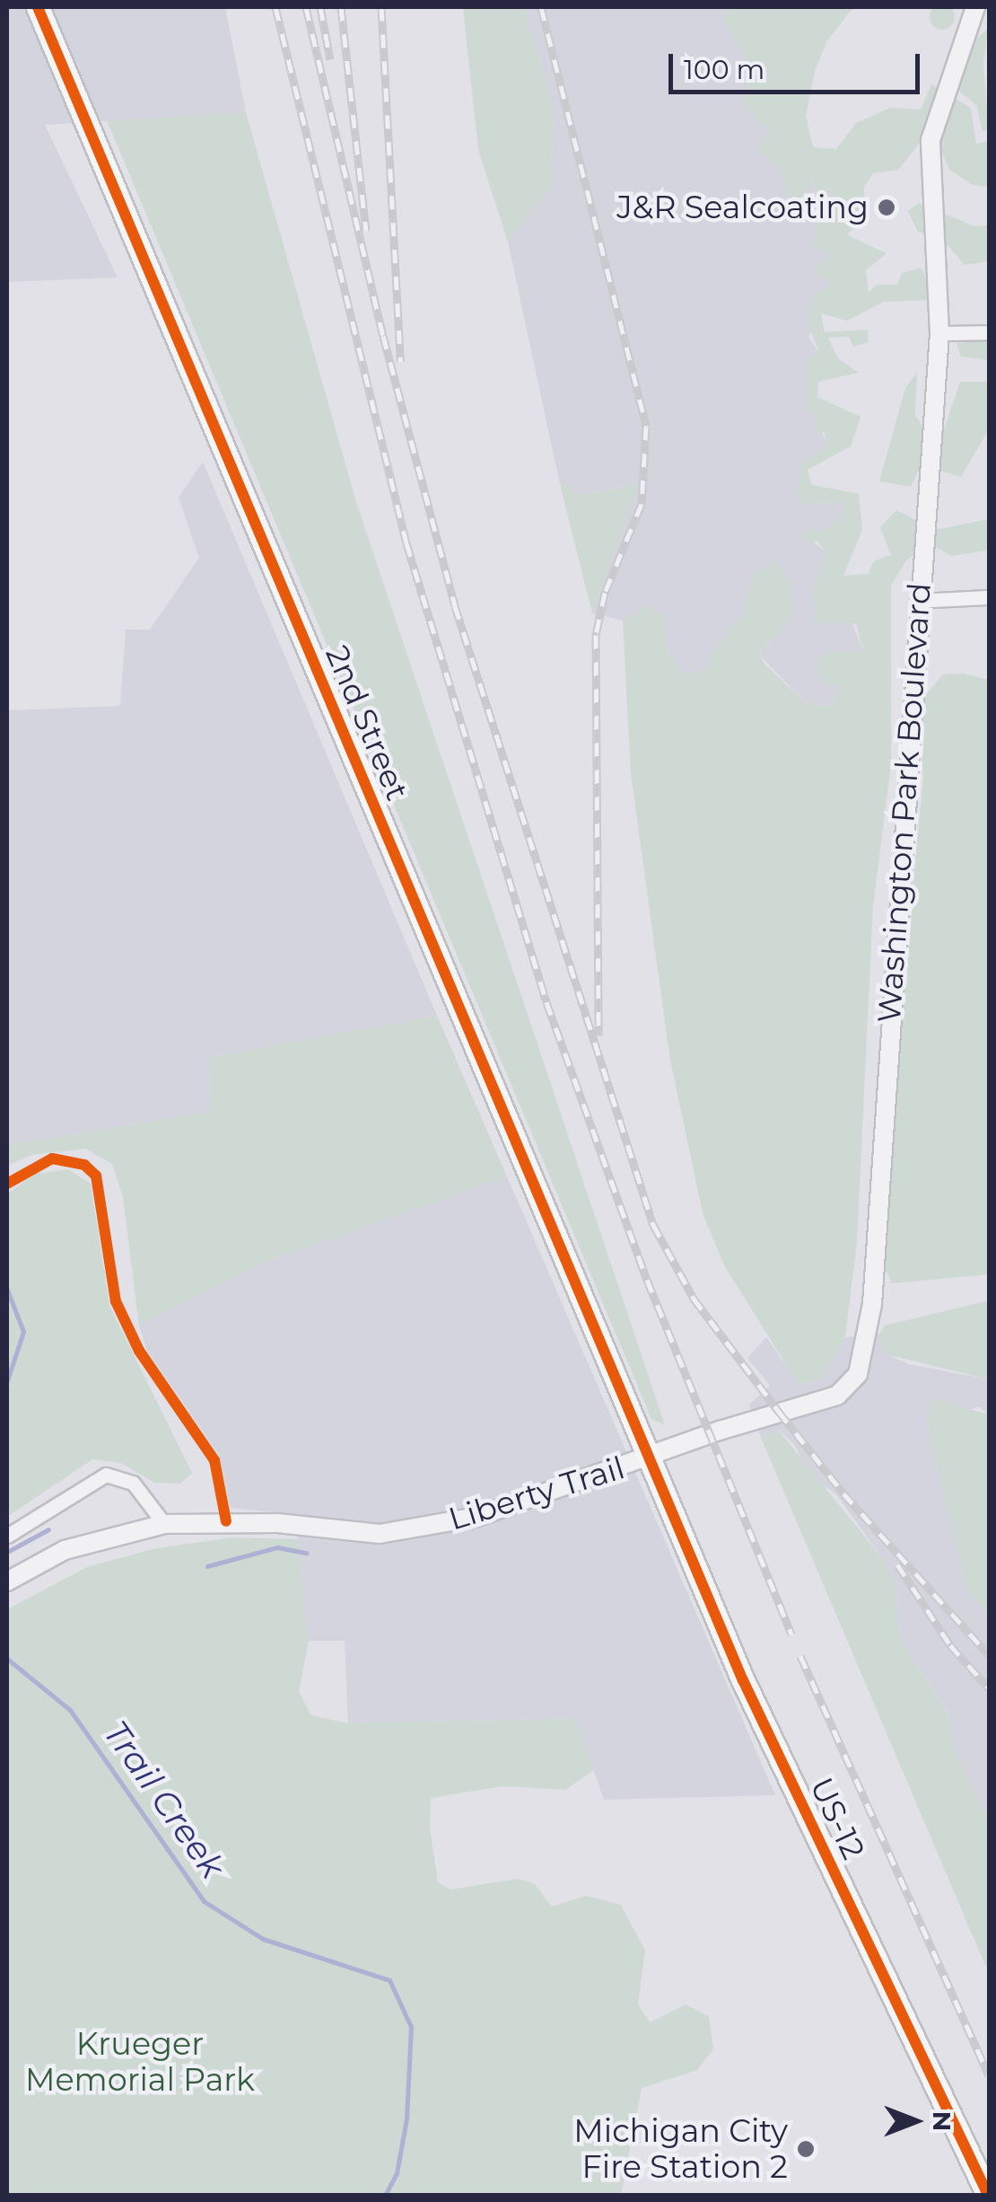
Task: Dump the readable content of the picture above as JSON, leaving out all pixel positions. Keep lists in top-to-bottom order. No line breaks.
{"streets":{"main road":["2nd Street","US-12"],"street":["Washington Park Boulevard","Liberty Trail"]},"crossings":[["2nd Street","Washington Park Boulevard"],["2nd Street","Liberty Trail"],["2nd Street","US-12"],["Washington Park Boulevard","Liberty Trail"],["Washington Park Boulevard","US-12"],["Liberty Trail","US-12"]],"water":["Trail Creek"],"parks":["Krueger Memorial Park"],"places":["J&R Sealcoating","Michigan City Fire Station 2"],"scale_bar":"100 m","north":"right"}
